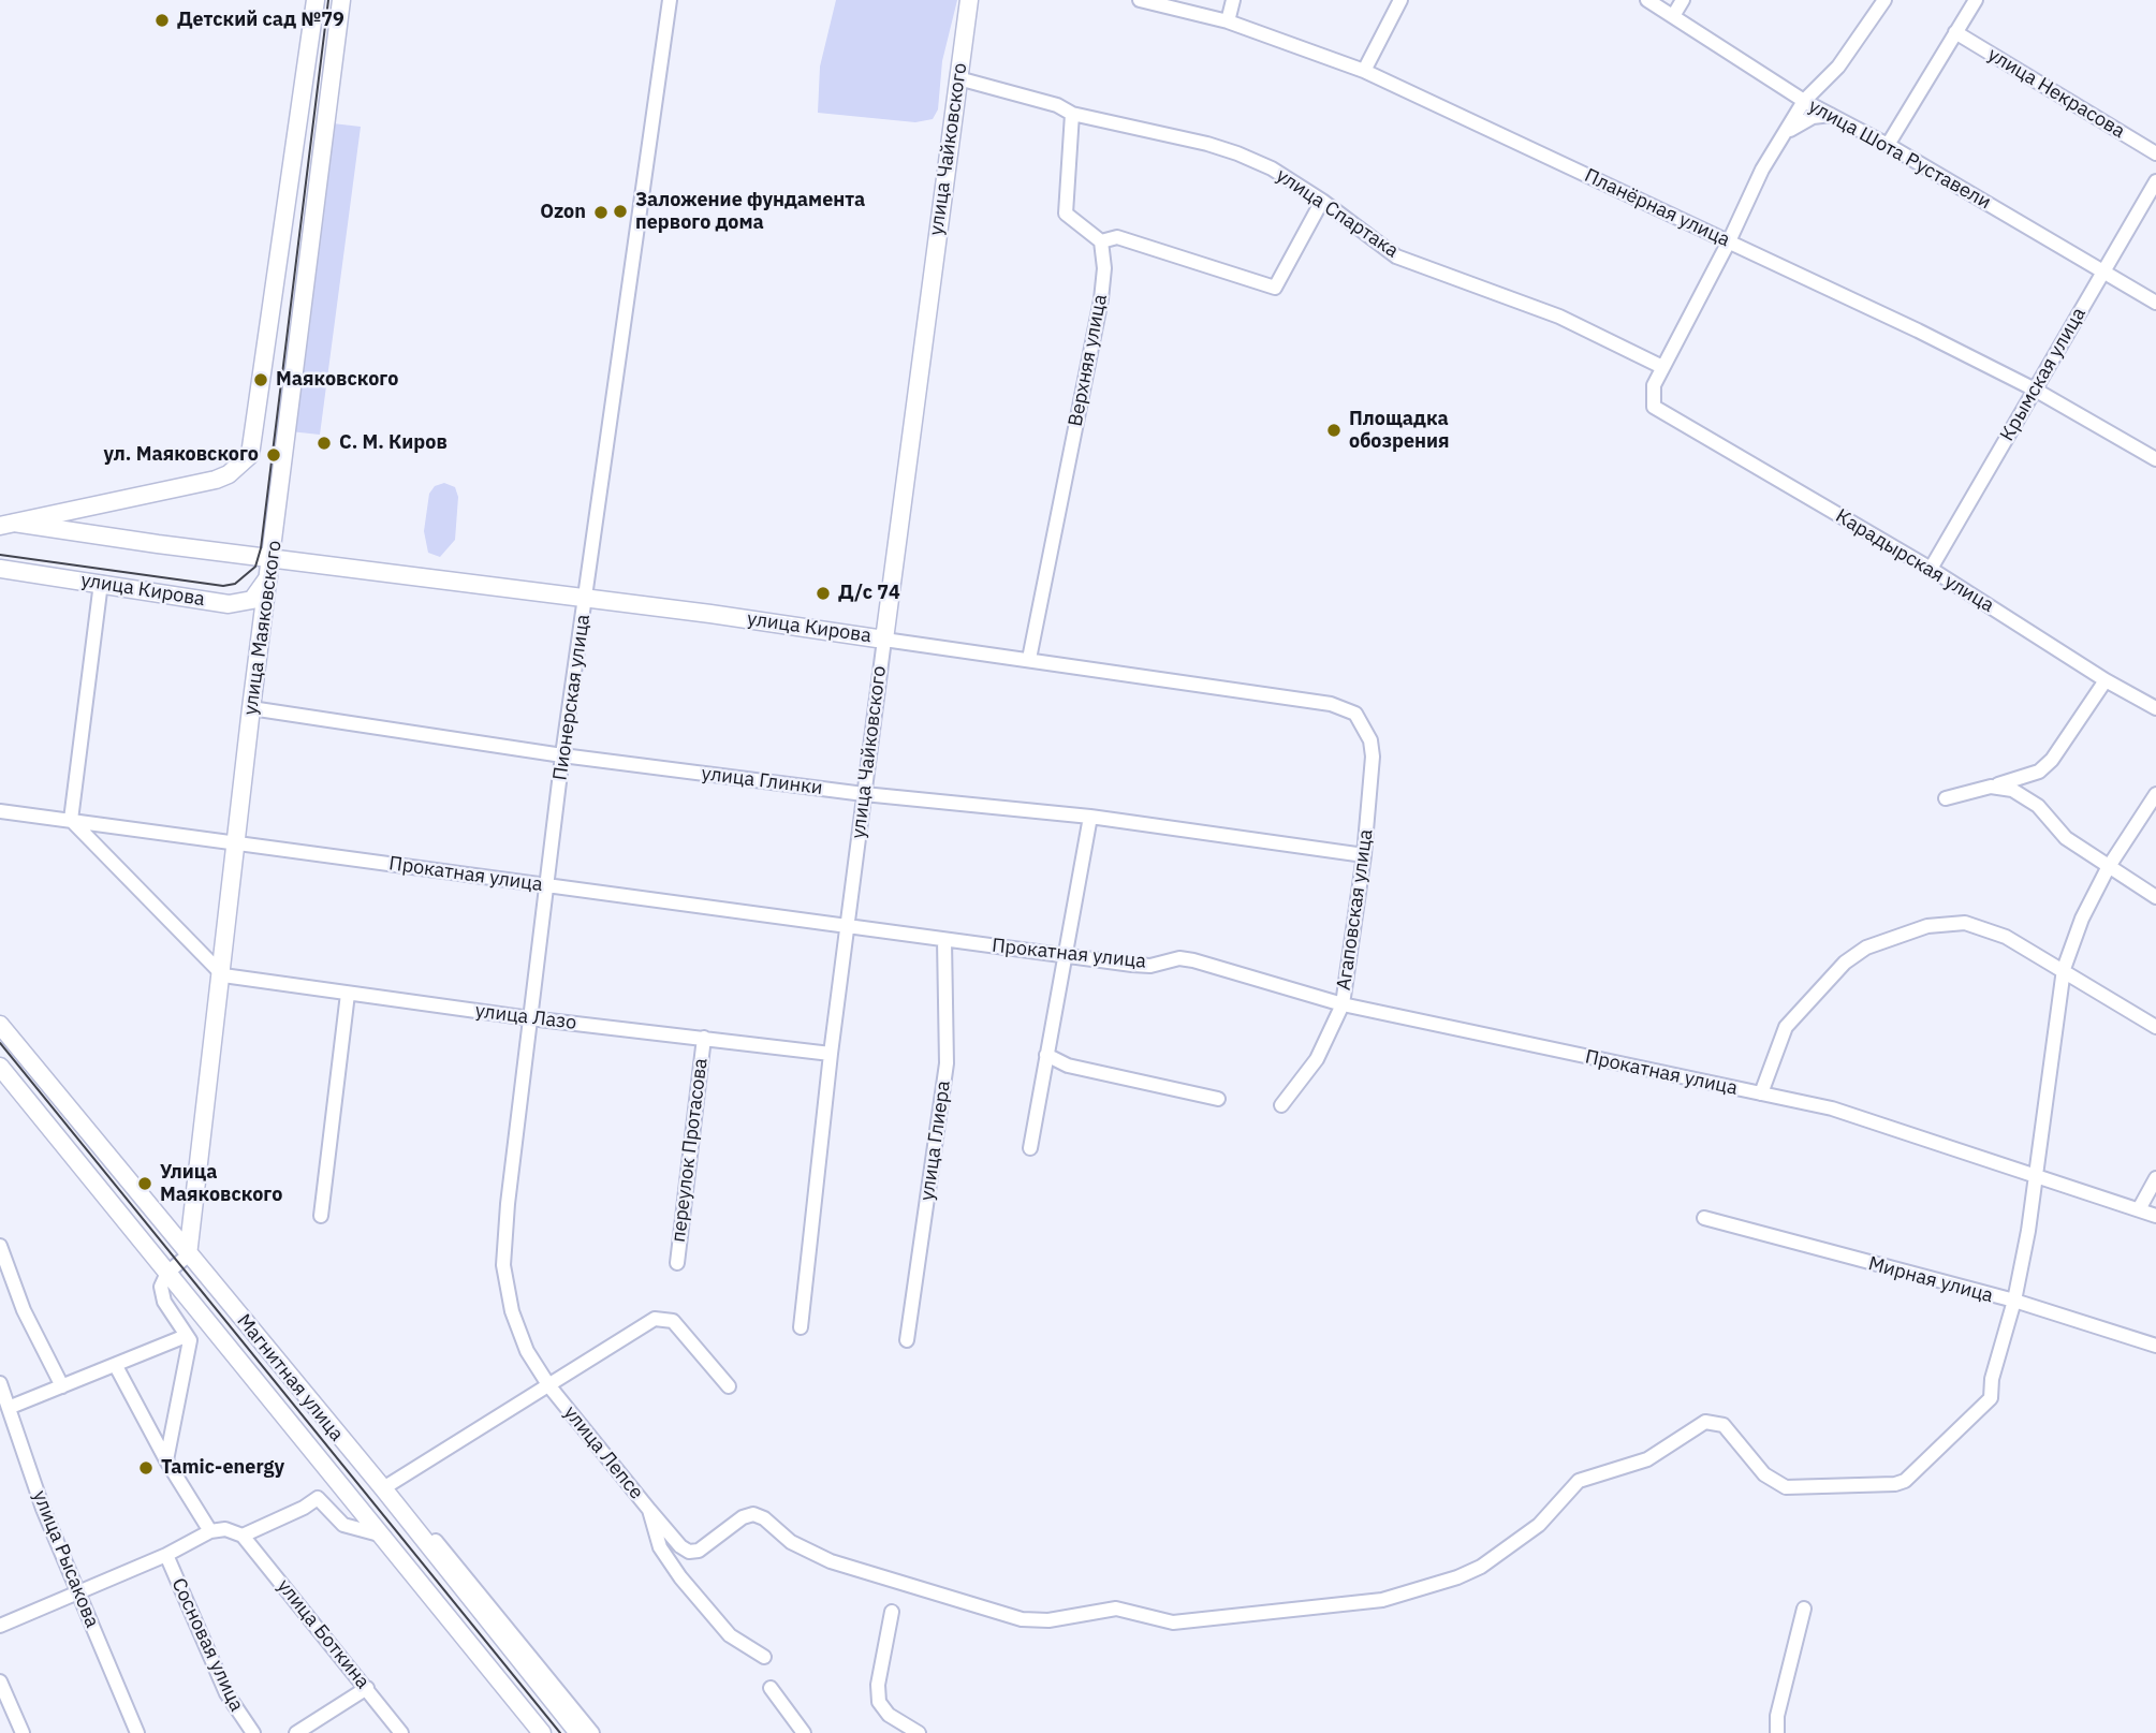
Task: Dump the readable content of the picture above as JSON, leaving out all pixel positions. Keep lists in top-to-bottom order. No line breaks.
{"streets":{"main road":["улица Чайковского","улица Кирова","улица Маяковского","Магнитная улица"],"street":["улица Некрасова","улица Шота Руставели","Планёрная улица","улица Спартака","Верхняя улица","Крымская улица","Карадырская улица","Пионерская улица","улица Глинки","Прокатная улица","Агаповская улица","улица Лазо","улица Глиера","переулок Протасова","Мирная улица","улица Лепсе","улица Рысакова","улица Боткина","Сосновая улица"]},"crossings":[["улица Чайковского","улица Спартака"],["улица Чайковского","улица Кирова"],["улица Чайковского","улица Глинки"],["улица Чайковского","Прокатная улица"],["улица Чайковского","улица Лазо"],["улица Шота Руставели","Крымская улица"],["Планёрная улица","Крымская улица"],["улица Спартака","Карадырская улица"],["Верхняя улица","улица Кирова"],["Крымская улица","Карадырская улица"],["улица Кирова","улица Маяковского"],["улица Кирова","Пионерская улица"],["улица Кирова","Агаповская улица"],["улица Маяковского","улица Глинки"],["улица Маяковского","Прокатная улица"],["улица Маяковского","улица Лазо"],["улица Маяковского","Магнитная улица"],["Пионерская улица","улица Глинки"],["Пионерская улица","Прокатная улица"],["Пионерская улица","улица Лазо"],["Пионерская улица","улица Лепсе"],["улица Глинки","Агаповская улица"],["Прокатная улица","Агаповская улица"],["Прокатная улица","улица Глиера"],["улица Лазо","переулок Протасова"]],"places":["Детский сад №79","Заложение фундамента первого дома","Ozon","Маяковского","Площадка обозрения","С. М. Киров","ул. Маяковского","Д/с 74","Улица Маяковского","Tamic-energy"]}
